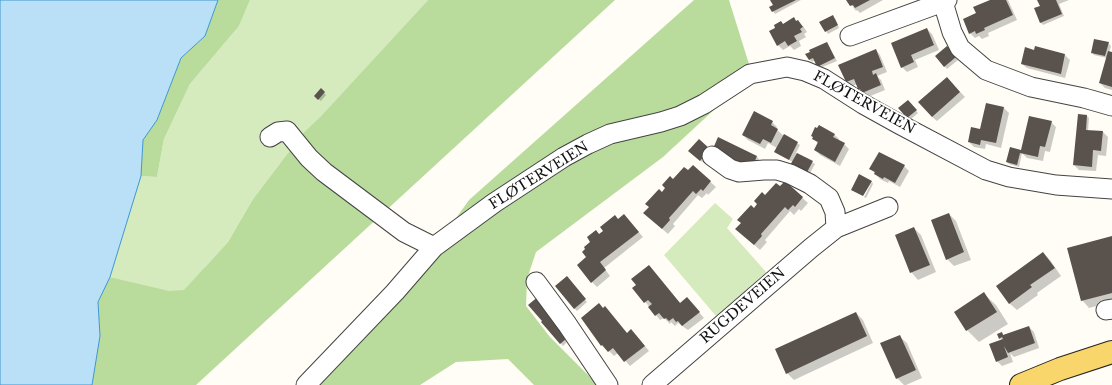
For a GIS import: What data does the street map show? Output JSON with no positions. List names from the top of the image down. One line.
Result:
{"streets":{"street":["FLØTERVEIEN","RUGDEVEIEN"]}}
